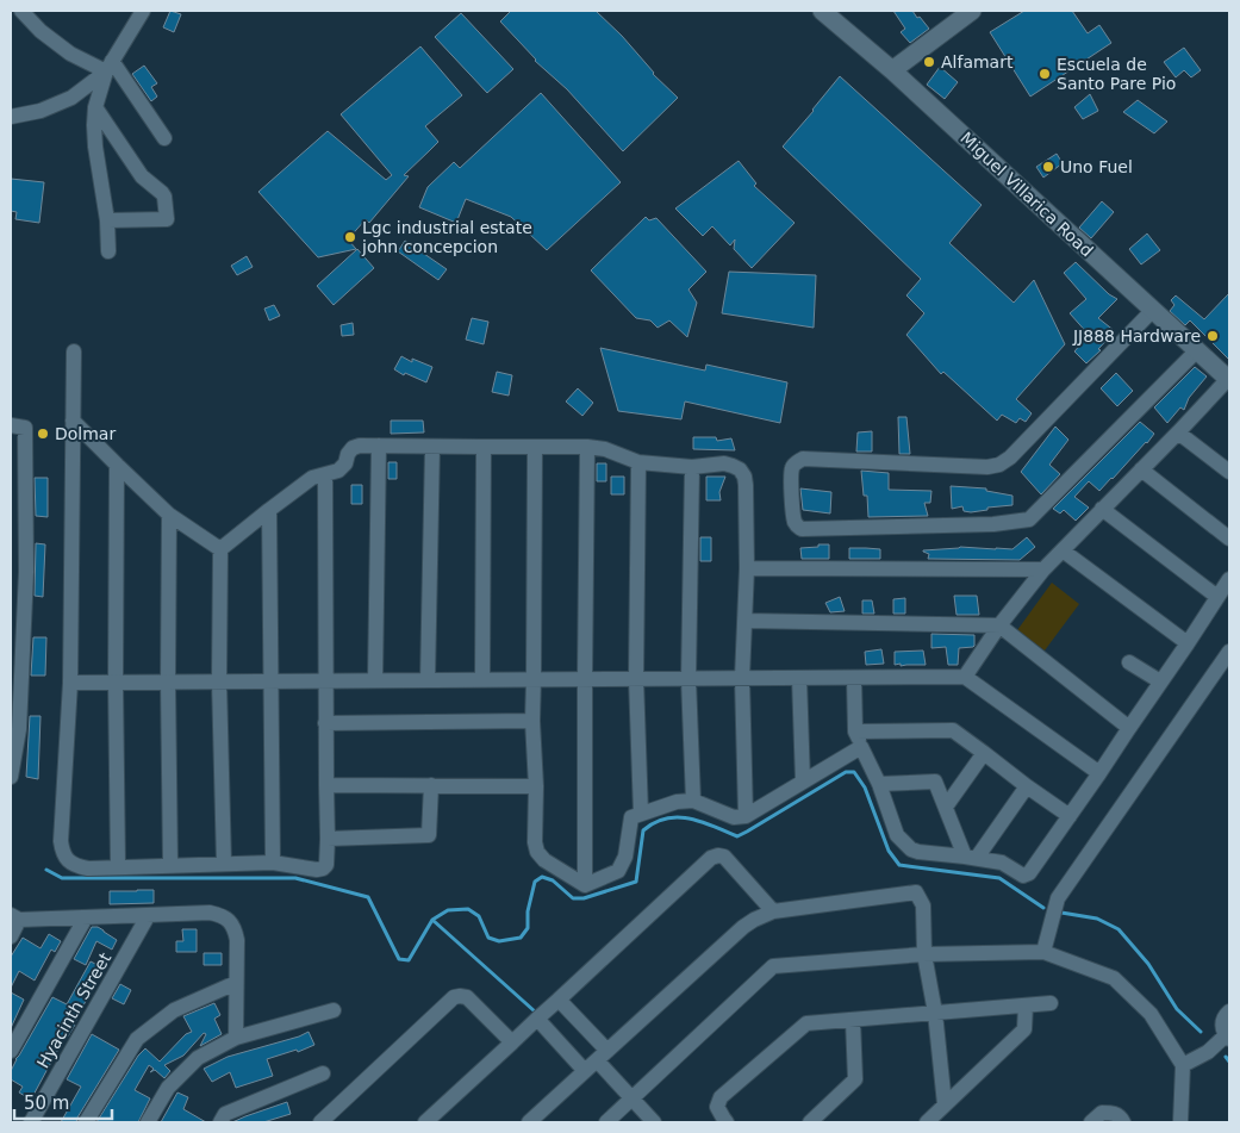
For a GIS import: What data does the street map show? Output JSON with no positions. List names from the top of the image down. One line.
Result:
{"streets":{"main road":["Miguel Villarica Road"],"street":["Hyacinth Street"]},"places":["Alfamart","Escuela de Santo Pare Pio","Uno Fuel","Lgc industrial estate john concepcion","JJ888 Hardware","Dolmar"],"scale_bar":"50 m"}
